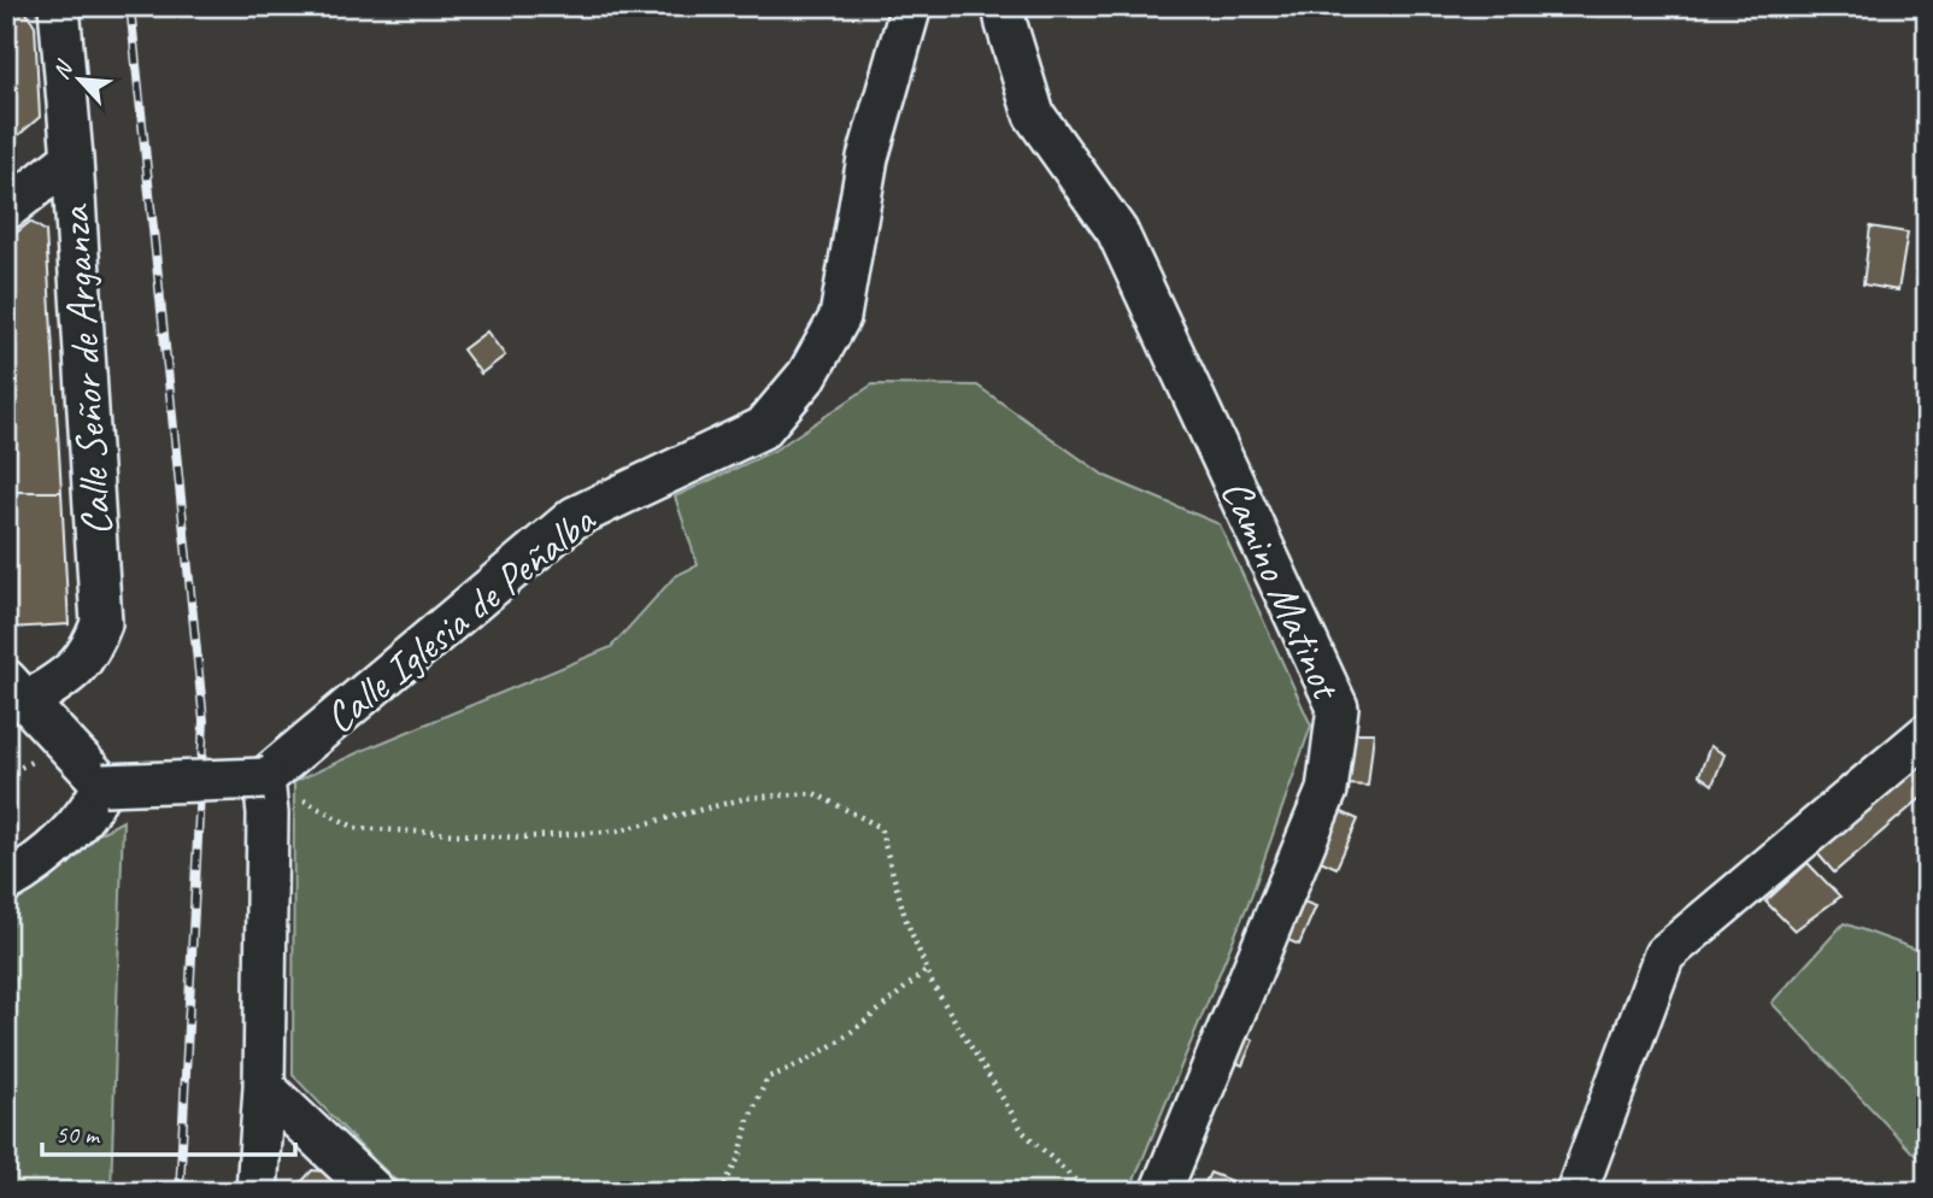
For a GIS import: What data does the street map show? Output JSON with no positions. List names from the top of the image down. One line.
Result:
{"streets":{"street":["Calle Señor de Arganza","Camino Matinot","Calle Iglesia de Peñalba"]},"scale_bar":"50 m","north":"top left"}
